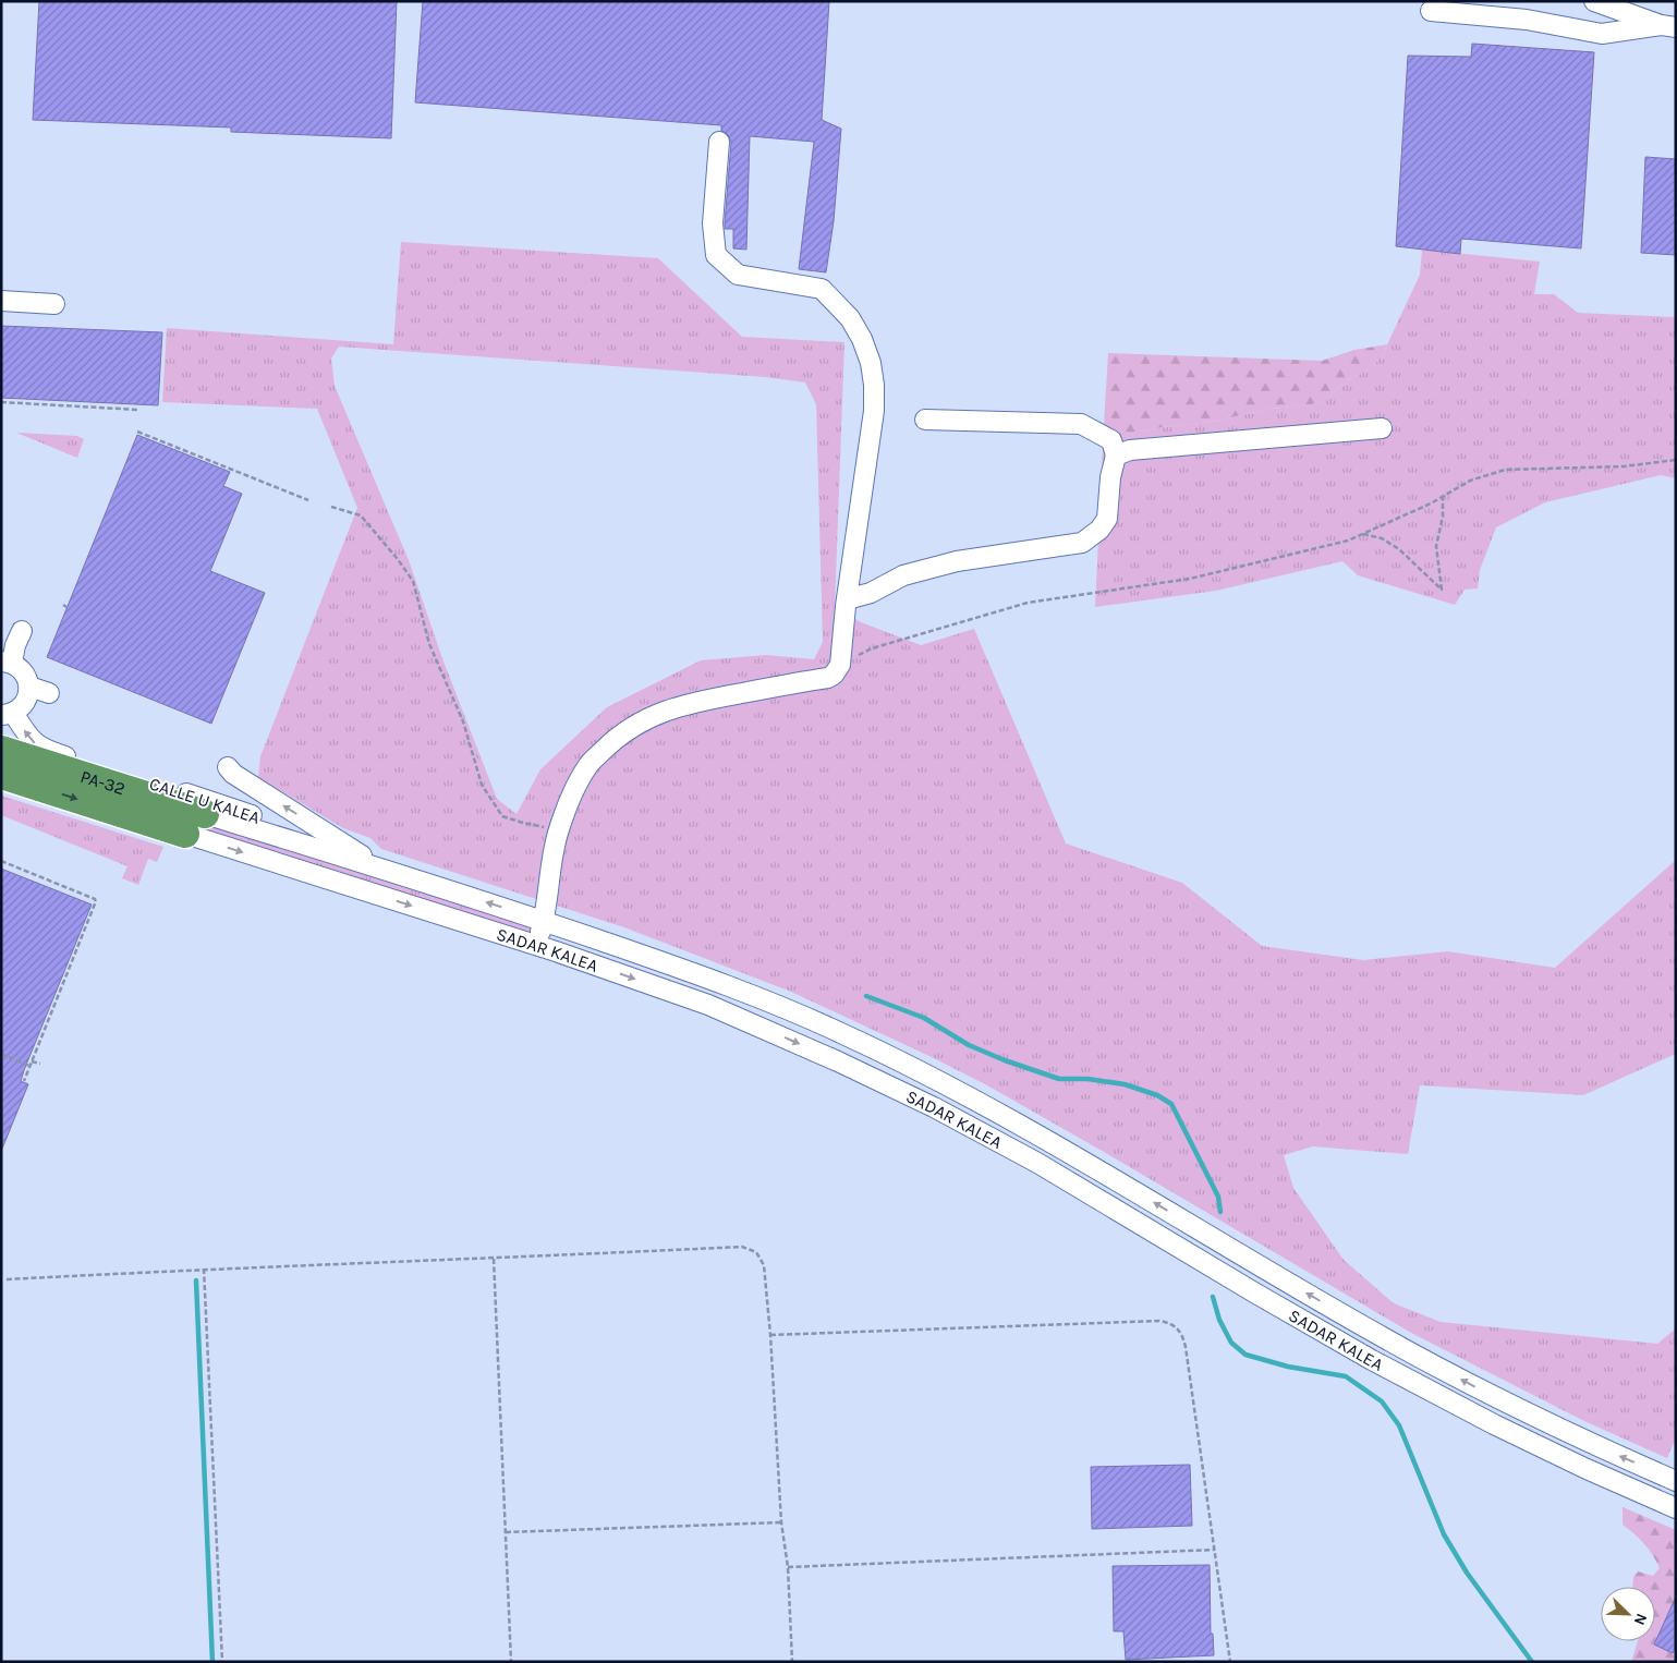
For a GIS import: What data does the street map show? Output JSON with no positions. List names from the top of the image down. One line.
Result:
{"streets":{"highway":["PA-32"],"street":["CALLE U KALEA","SADAR KALEA"]},"crossings":[["PA-32","SADAR KALEA"],["CALLE U KALEA","SADAR KALEA"]],"one_way":["CALLE U KALEA"],"north":"bottom right"}
